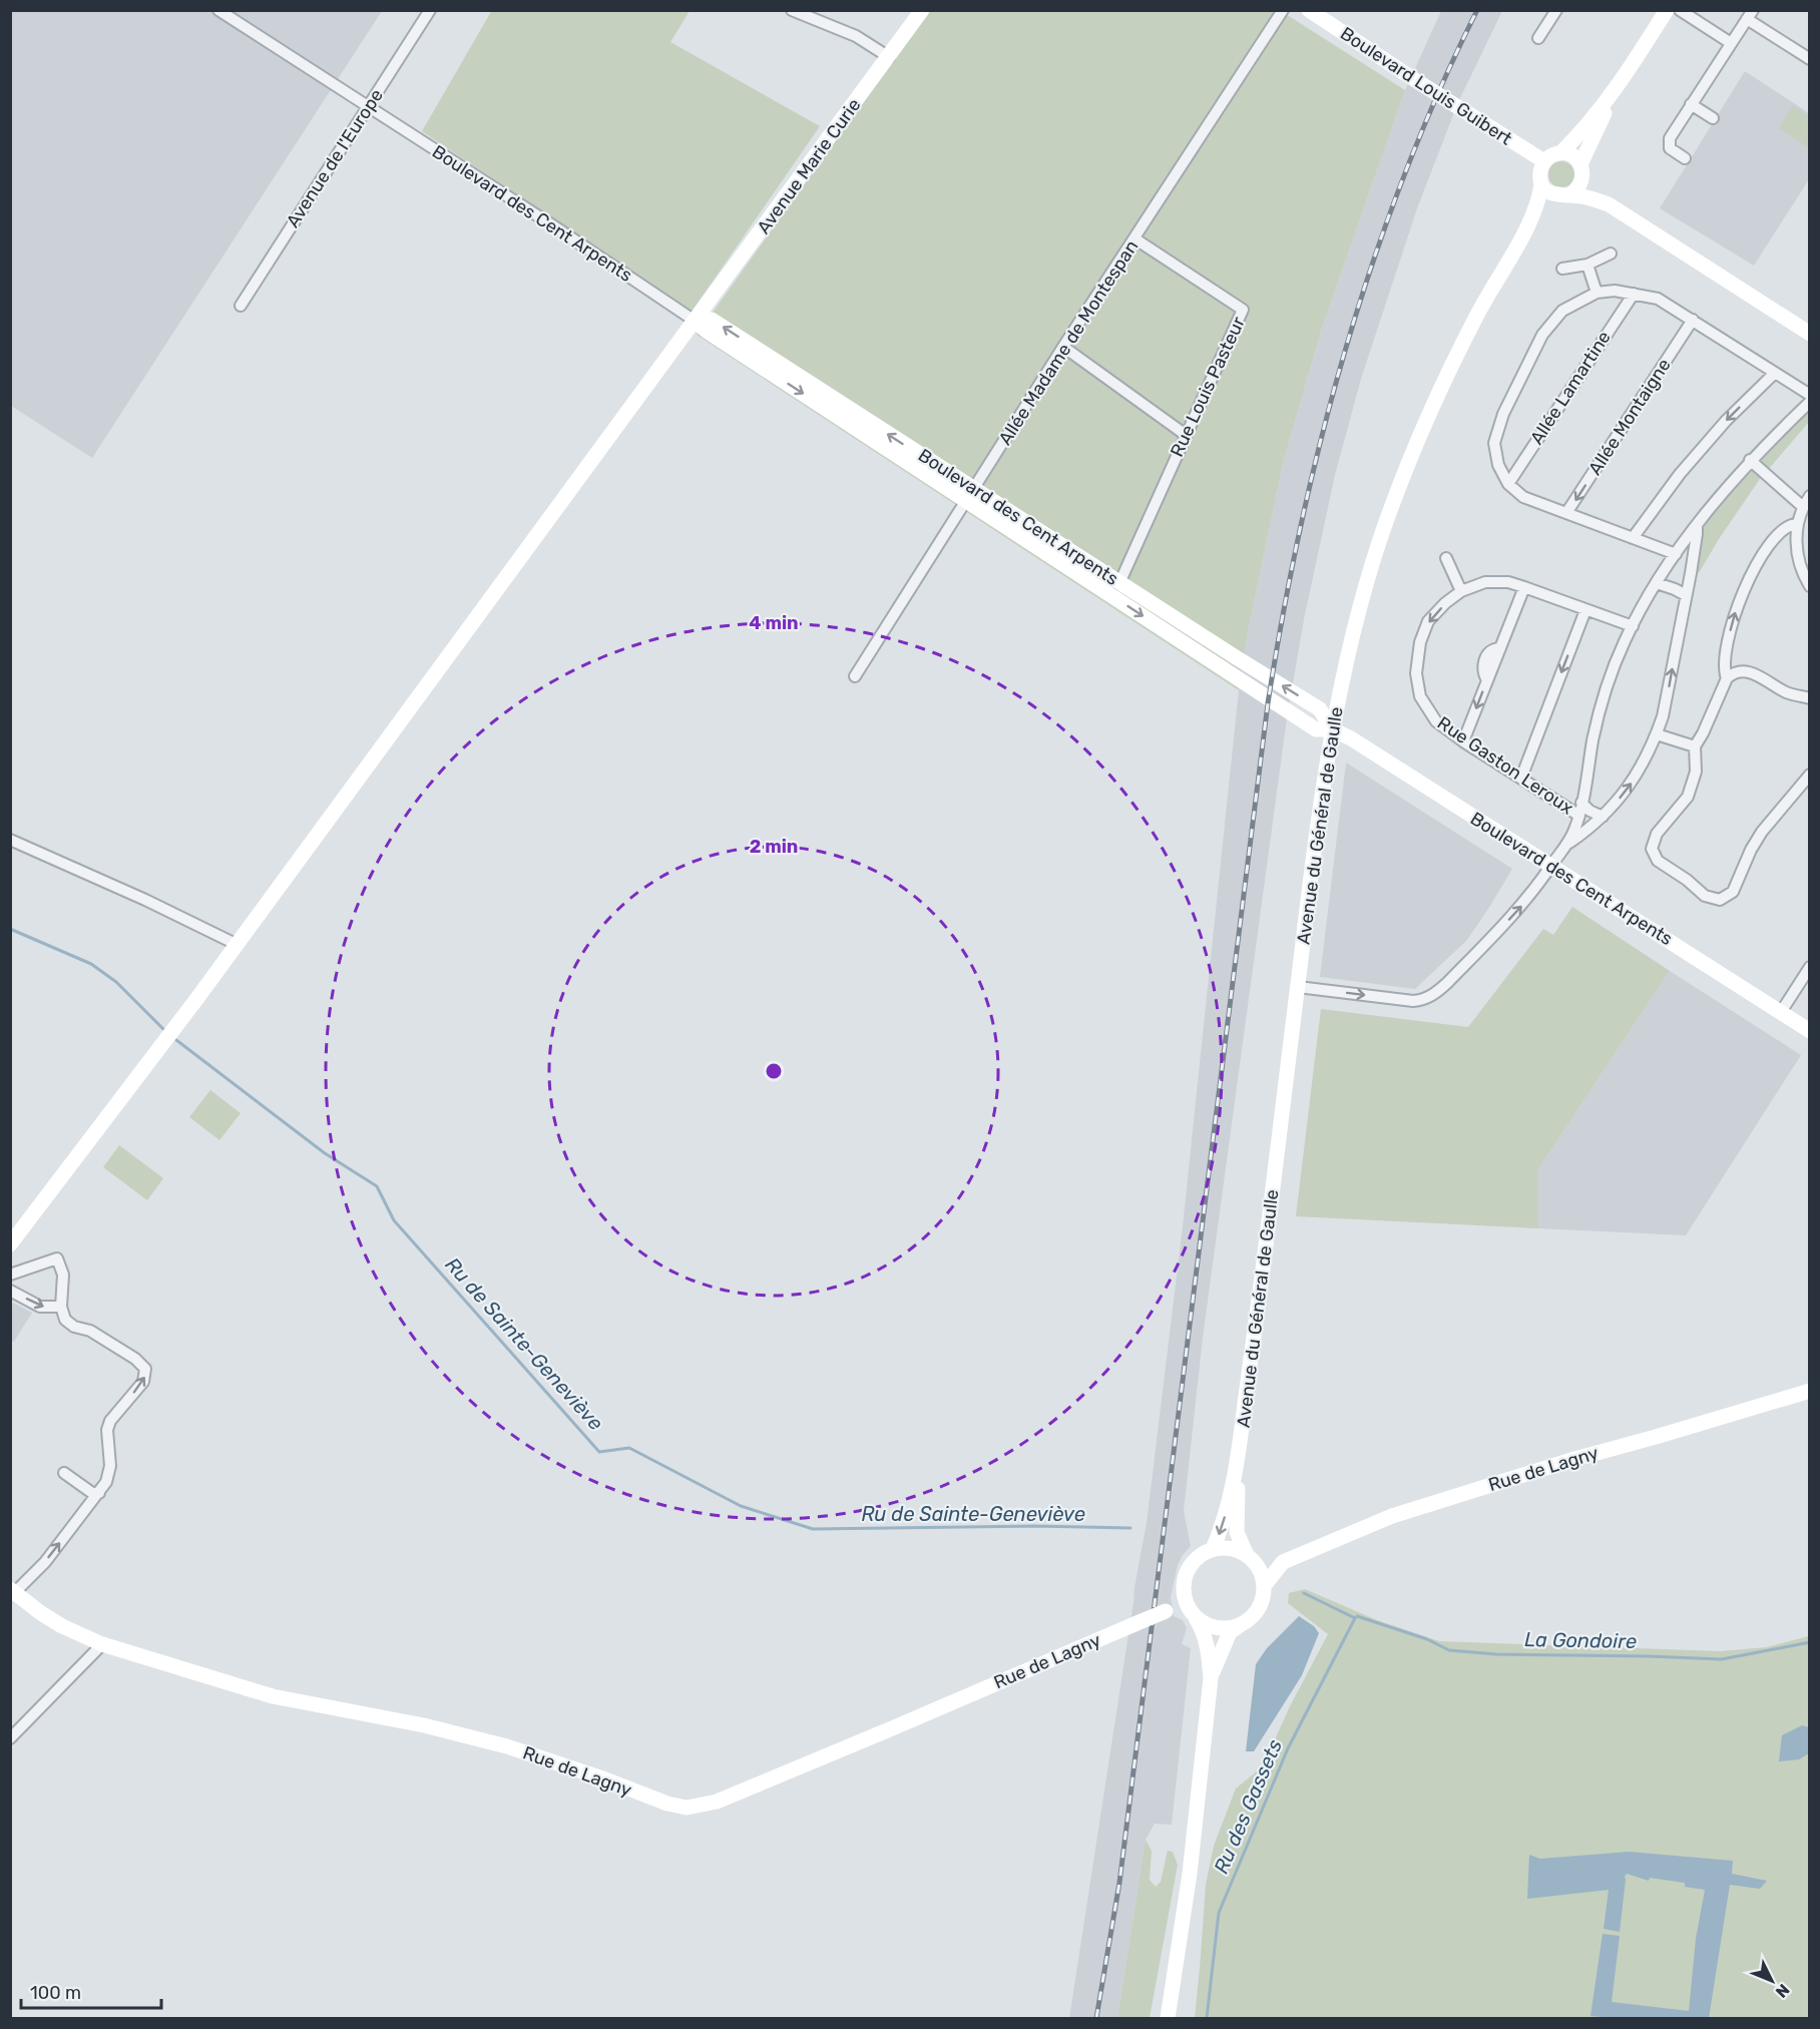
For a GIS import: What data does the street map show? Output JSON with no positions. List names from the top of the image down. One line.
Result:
{"streets":{"main road":["Boulevard Louis Guibert","Avenue Marie Curie","Boulevard des Cent Arpents","Avenue du Général de Gaulle","Rue de Lagny"],"street":["Avenue de l'Europe","Allée Madame de Montespan","Rue Louis Pasteur","Allée Lamartine","Allée Montaigne","Rue Gaston Leroux"]},"crossings":[["Boulevard Louis Guibert","Avenue du Général de Gaulle"],["Avenue de l'Europe","Boulevard des Cent Arpents"],["Avenue Marie Curie","Boulevard des Cent Arpents"],["Boulevard des Cent Arpents","Allée Madame de Montespan"],["Boulevard des Cent Arpents","Rue Louis Pasteur"],["Boulevard des Cent Arpents","Avenue du Général de Gaulle"],["Allée Madame de Montespan","Rue Louis Pasteur"],["Avenue du Général de Gaulle","Rue de Lagny"]],"water":["Ru de Sainte-Geneviève","La Gondoire","Ru des Gassets"],"scale_bar":"100 m","north":"bottom right","rings":["4 min","2 min"]}
